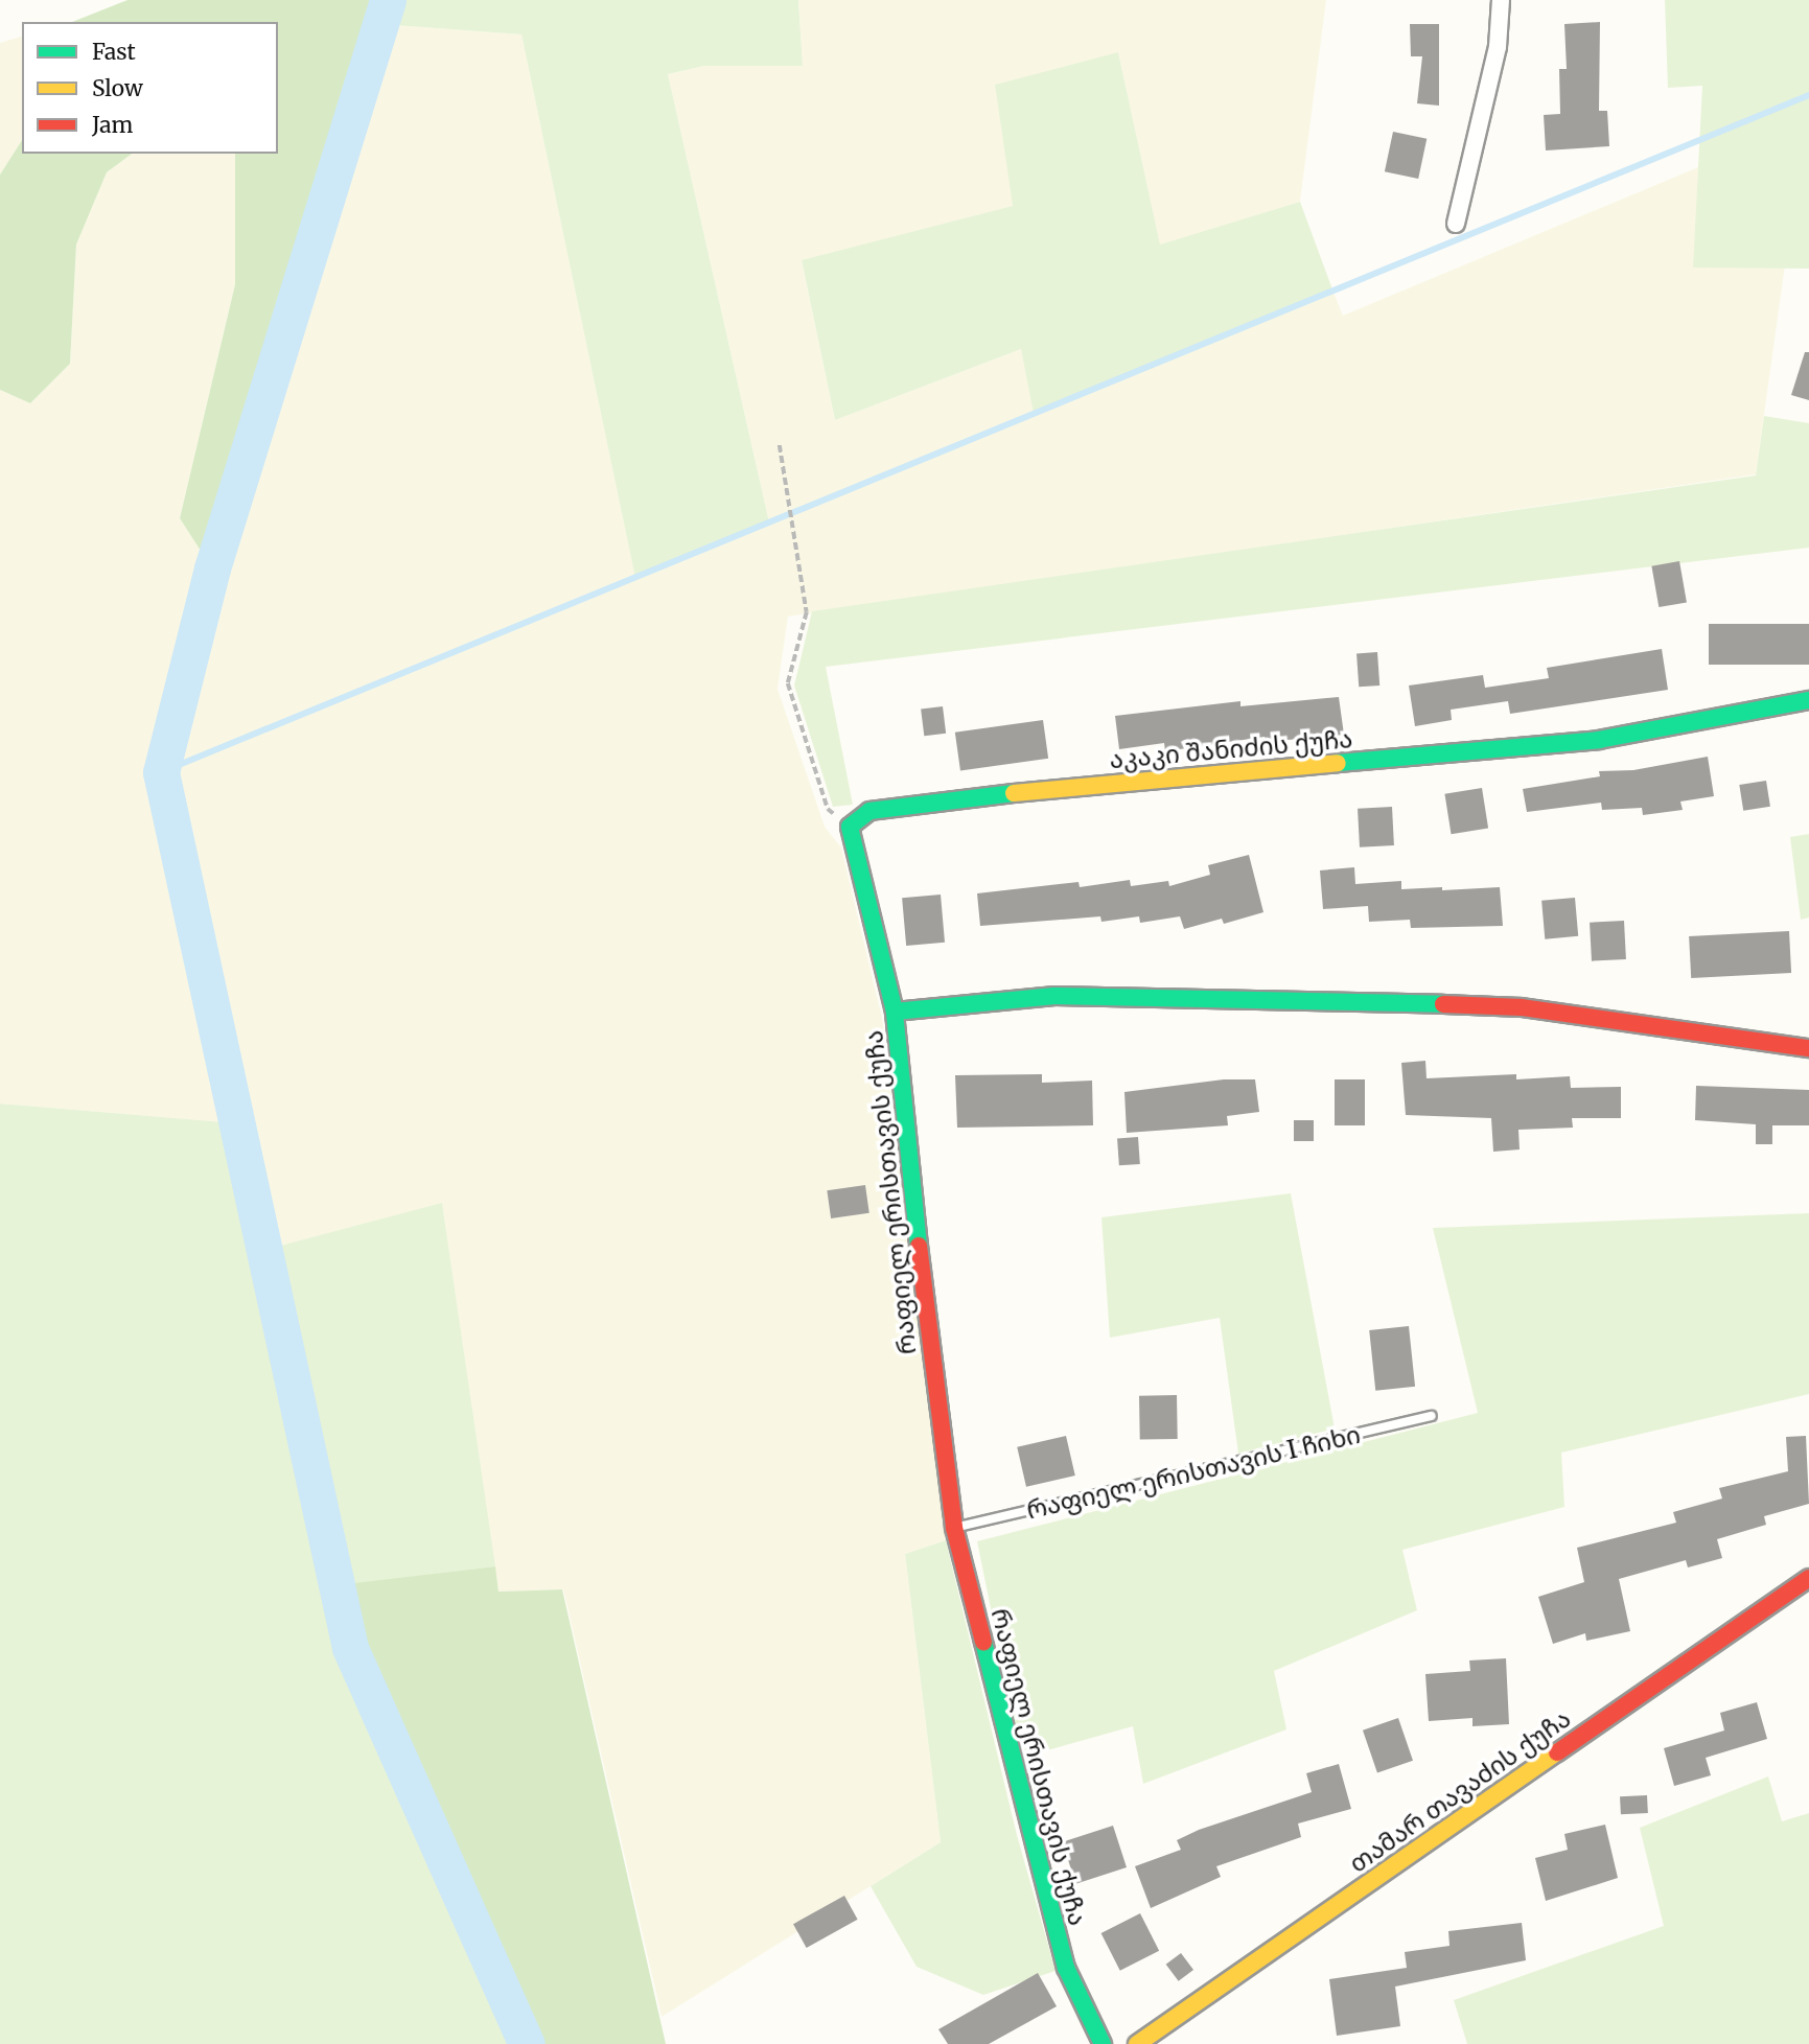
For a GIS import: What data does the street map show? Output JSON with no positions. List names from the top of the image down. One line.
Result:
{"streets":{"main road":["აკაკი შანიძის ქუჩა","რაფიელ ერისთავის ქუჩა","თამარ თავაძის ქუჩა"],"lane":["რაფიელ ერისთავის I ჩიხი"]},"crossings":[["რაფიელ ერისთავის ქუჩა","რაფიელ ერისთავის I ჩიხი"]],"legend":["Fast","Slow","Jam"]}
